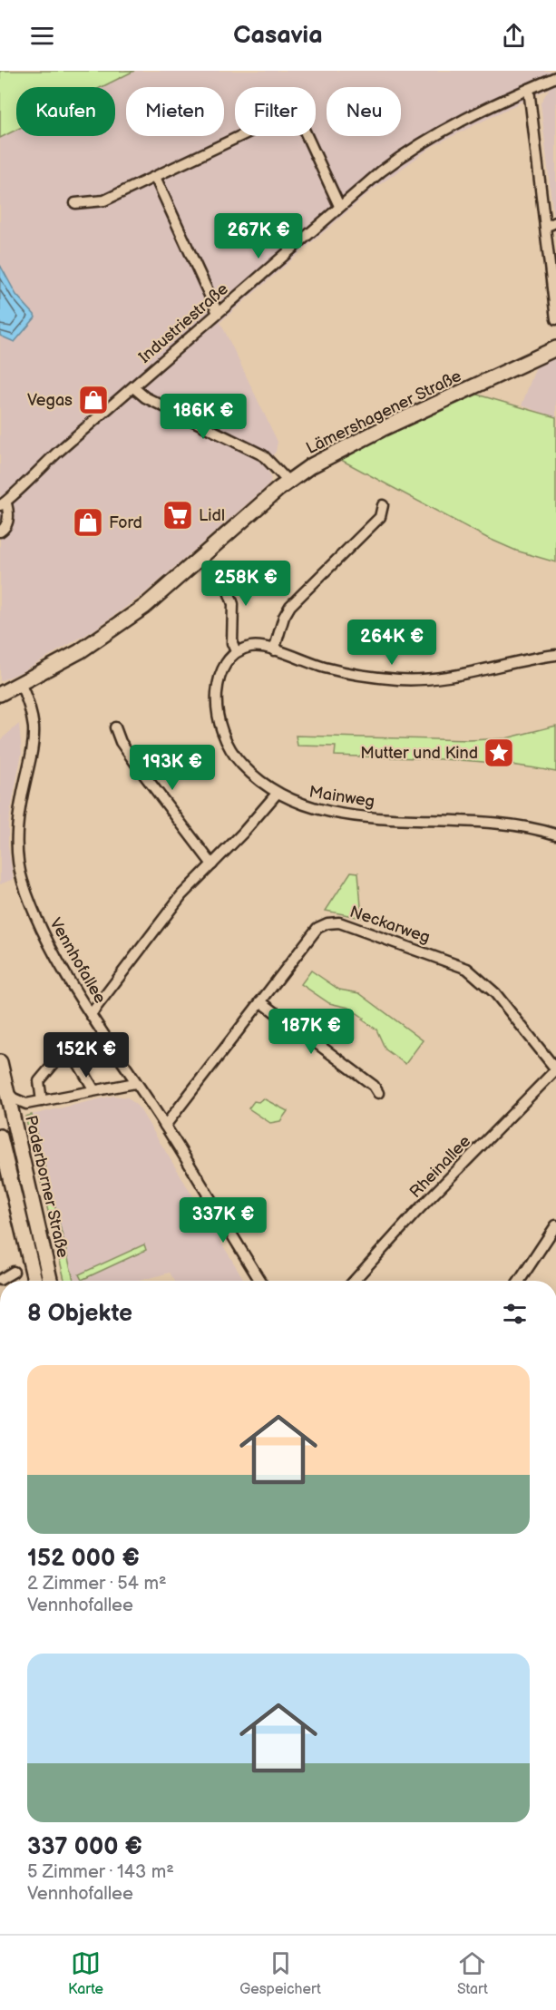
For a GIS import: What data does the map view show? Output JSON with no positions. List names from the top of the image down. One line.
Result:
{"streets":{"main road":["Lämershagener Straße","Paderborner Straße"],"street":["Industriestraße","Mainweg","Neckarweg","Vennhofallee","Rheinallee"]},"crossings":[["Lämershagener Straße","Vennhofallee"],["Neckarweg","Vennhofallee"],["Neckarweg","Rheinallee"]],"places":{"shop":["Vegas","Ford"],"supermarket":["Lidl"],"place":["Mutter und Kind"]},"page":{"header":"Casavia","chip":["Kaufen","Mieten","Filter","Neu"],"price":["267K €","186K €","258K €","264K €","193K €","187K €","152K €","337K €"],"heading":"8 Objekte","list":[{"name":"152 000 €","note":"2 Zimmer · 54 m² · Vennhofallee"},{"name":"337 000 €","note":"5 Zimmer · 143 m² · Vennhofallee"}],"tabs":["Karte","Gespeichert","Start"]}}
